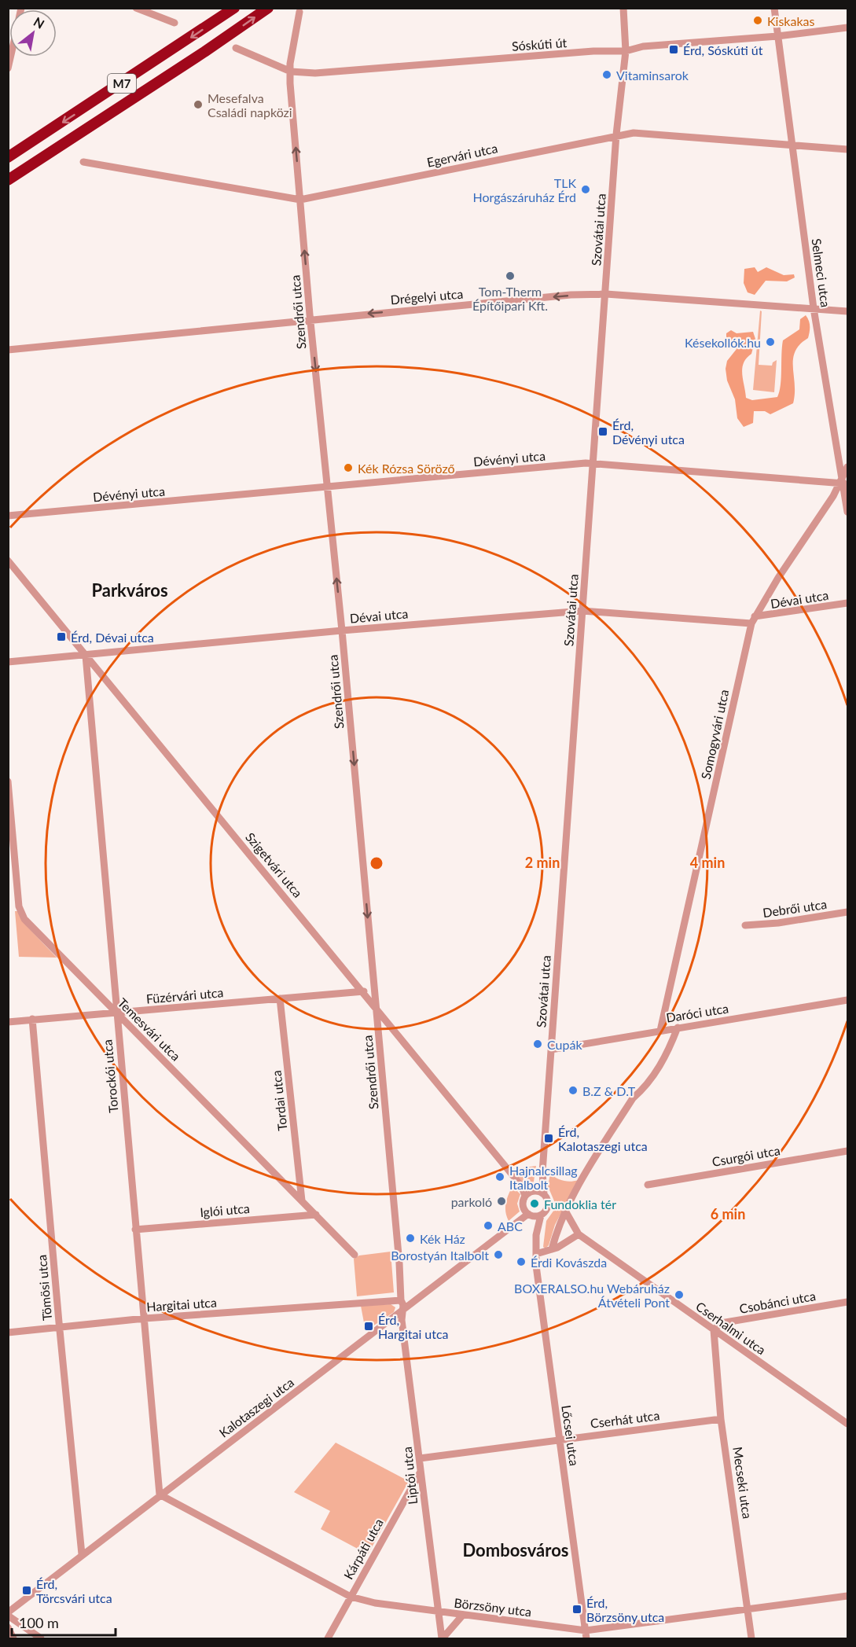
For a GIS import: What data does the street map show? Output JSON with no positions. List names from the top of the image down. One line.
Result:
{"streets":{"highway":["M7"],"street":["Sóskúti út","Egervári utca","Szovátai utca","Selmeci utca","Drégelyi utca","Szendrői utca","Dévényi utca","Dévai utca","Somogyvári utca","Szigetvári utca","Debrői utca","Füzérvári utca","Daróci utca","Temesvári utca","Torockói utca","Tordai utca","Csurgói utca","Iglói utca","Tömösi utca","Csobánci utca","Hargitai utca","Cserhalmi utca","Kalotaszegi utca","Cserhát utca","Lőcsei utca","Liptói utca","Mecseki utca","Kárpáti utca","Börzsöny utca"]},"crossings":[["Sóskúti út","Szovátai utca"],["Sóskúti út","Selmeci utca"],["Sóskúti út","Szendrői utca"],["Egervári utca","Szovátai utca"],["Egervári utca","Selmeci utca"],["Egervári utca","Szendrői utca"],["Szovátai utca","Drégelyi utca"],["Szovátai utca","Dévényi utca"],["Szovátai utca","Dévai utca"],["Szovátai utca","Daróci utca"],["Selmeci utca","Drégelyi utca"],["Selmeci utca","Dévényi utca"],["Selmeci utca","Somogyvári utca"],["Drégelyi utca","Szendrői utca"],["Szendrői utca","Dévényi utca"],["Szendrői utca","Dévai utca"],["Szendrői utca","Szigetvári utca"],["Szendrői utca","Hargitai utca"],["Szendrői utca","Kalotaszegi utca"],["Szendrői utca","Liptói utca"],["Dévényi utca","Somogyvári utca"],["Dévai utca","Somogyvári utca"],["Dévai utca","Szigetvári utca"],["Dévai utca","Torockói utca"],["Somogyvári utca","Daróci utca"],["Szigetvári utca","Füzérvári utca"],["Szigetvári utca","Torockói utca"],["Szigetvári utca","Kalotaszegi utca"],["Szigetvári utca","Lőcsei utca"],["Füzérvári utca","Temesvári utca"],["Füzérvári utca","Torockói utca"],["Füzérvári utca","Tordai utca"],["Füzérvári utca","Tömösi utca"],["Temesvári utca","Torockói utca"],["Temesvári utca","Tordai utca"],["Temesvári utca","Iglói utca"],["Torockói utca","Iglói utca"],["Torockói utca","Hargitai utca"],["Torockói utca","Kalotaszegi utca"],["Torockói utca","Börzsöny utca"],["Tömösi utca","Hargitai utca"],["Tömösi utca","Kalotaszegi utca"],["Csobánci utca","Cserhalmi utca"],["Csobánci utca","Mecseki utca"],["Cserhalmi utca","Mecseki utca"],["Kalotaszegi utca","Lőcsei utca"],["Kalotaszegi utca","Liptói utca"],["Kalotaszegi utca","Börzsöny utca"],["Cserhát utca","Lőcsei utca"],["Cserhát utca","Liptói utca"],["Cserhát utca","Mecseki utca"],["Lőcsei utca","Börzsöny utca"],["Liptói utca","Kárpáti utca"],["Liptói utca","Börzsöny utca"],["Mecseki utca","Börzsöny utca"],["Kárpáti utca","Börzsöny utca"]],"one_way":["Drégelyi utca"],"districts":["Parkváros","Dombosváros"],"places":{"other":["Kiskakas","Vitaminsarok","Mesefalva Családi napközi","TLK Horgászáruház Érd","Tom-Therm Építőipari Kft.","Késekollók.hu","Kék Rózsa Söröző","Cupák","B.Z & D.T","Hajnalcsillag Italbolt","parkoló","Fundoklia tér","ABC","Kék Ház","Borostyán Italbolt","Érdi Kovászda","BOXERALSO.hu Webáruház Átvételi Pont"],"transit":["Érd, Sóskúti út","Érd, Dévényi utca","Érd, Dévai utca","Érd, Kalotaszegi utca","Érd, Hargitai utca","Érd, Törcsvári utca","Érd, Börzsöny utca"]},"scale_bar":"100 m","north":"top right","rings":["2 min","4 min","6 min"]}
